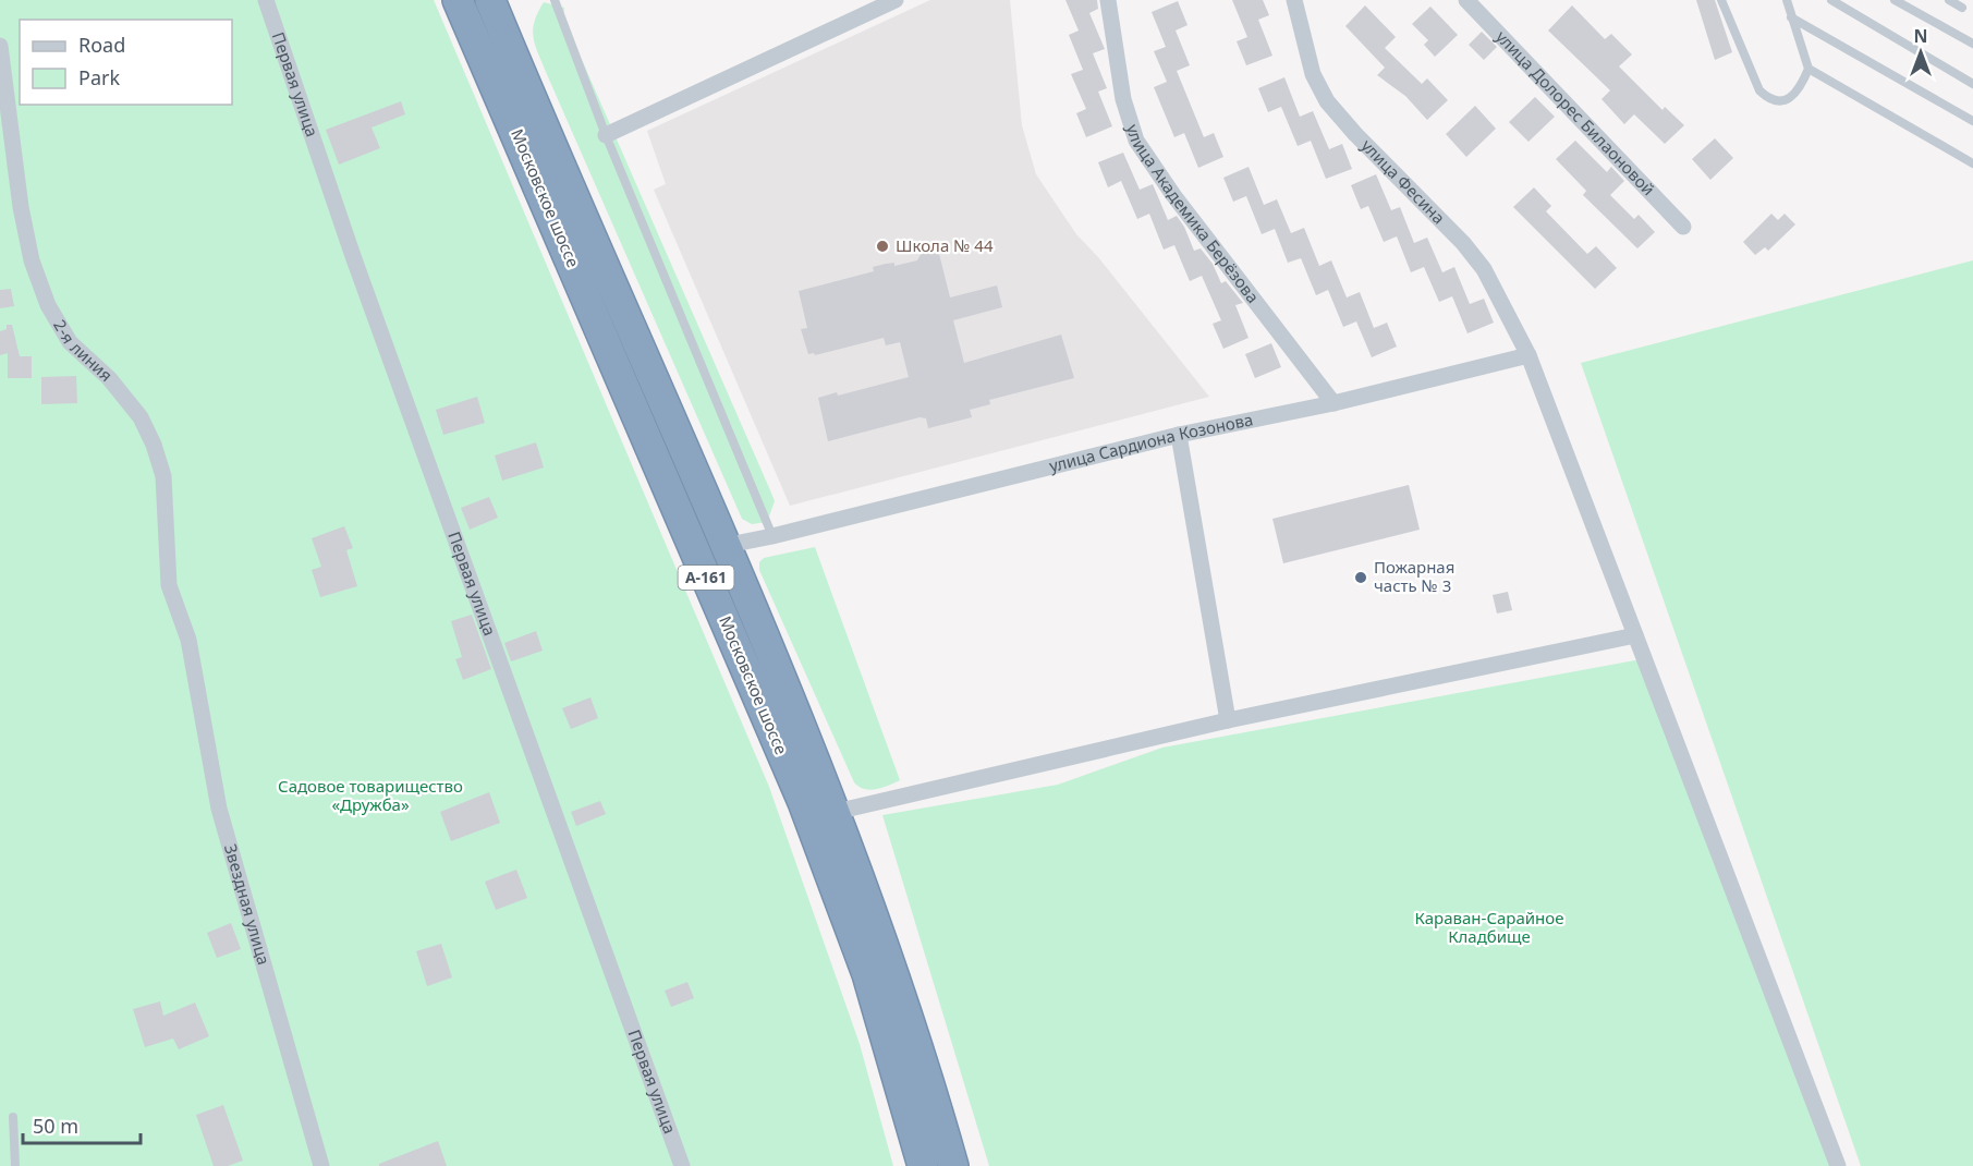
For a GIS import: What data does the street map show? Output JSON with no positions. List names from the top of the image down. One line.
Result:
{"streets":{"highway":["Московское шоссе","А-161"],"street":["Первая улица","улица Долорес Билаоновой","улица Фесина","улица Академика Берёзова","2-я линия","улица Сардиона Козонова","Звездная улица"]},"crossings":[["улица Фесина","улица Сардиона Козонова"],["Московское шоссе","улица Сардиона Козонова"],["улица Академика Берёзова","улица Сардиона Козонова"],["2-я линия","Звездная улица"]],"parks":["Садовое товарищество «Дружба»","Караван-Сарайное Кладбище"],"places":["Школа № 44","Пожарная часть № 3"],"legend":["Road","Park"],"scale_bar":"50 m","north":"top"}
